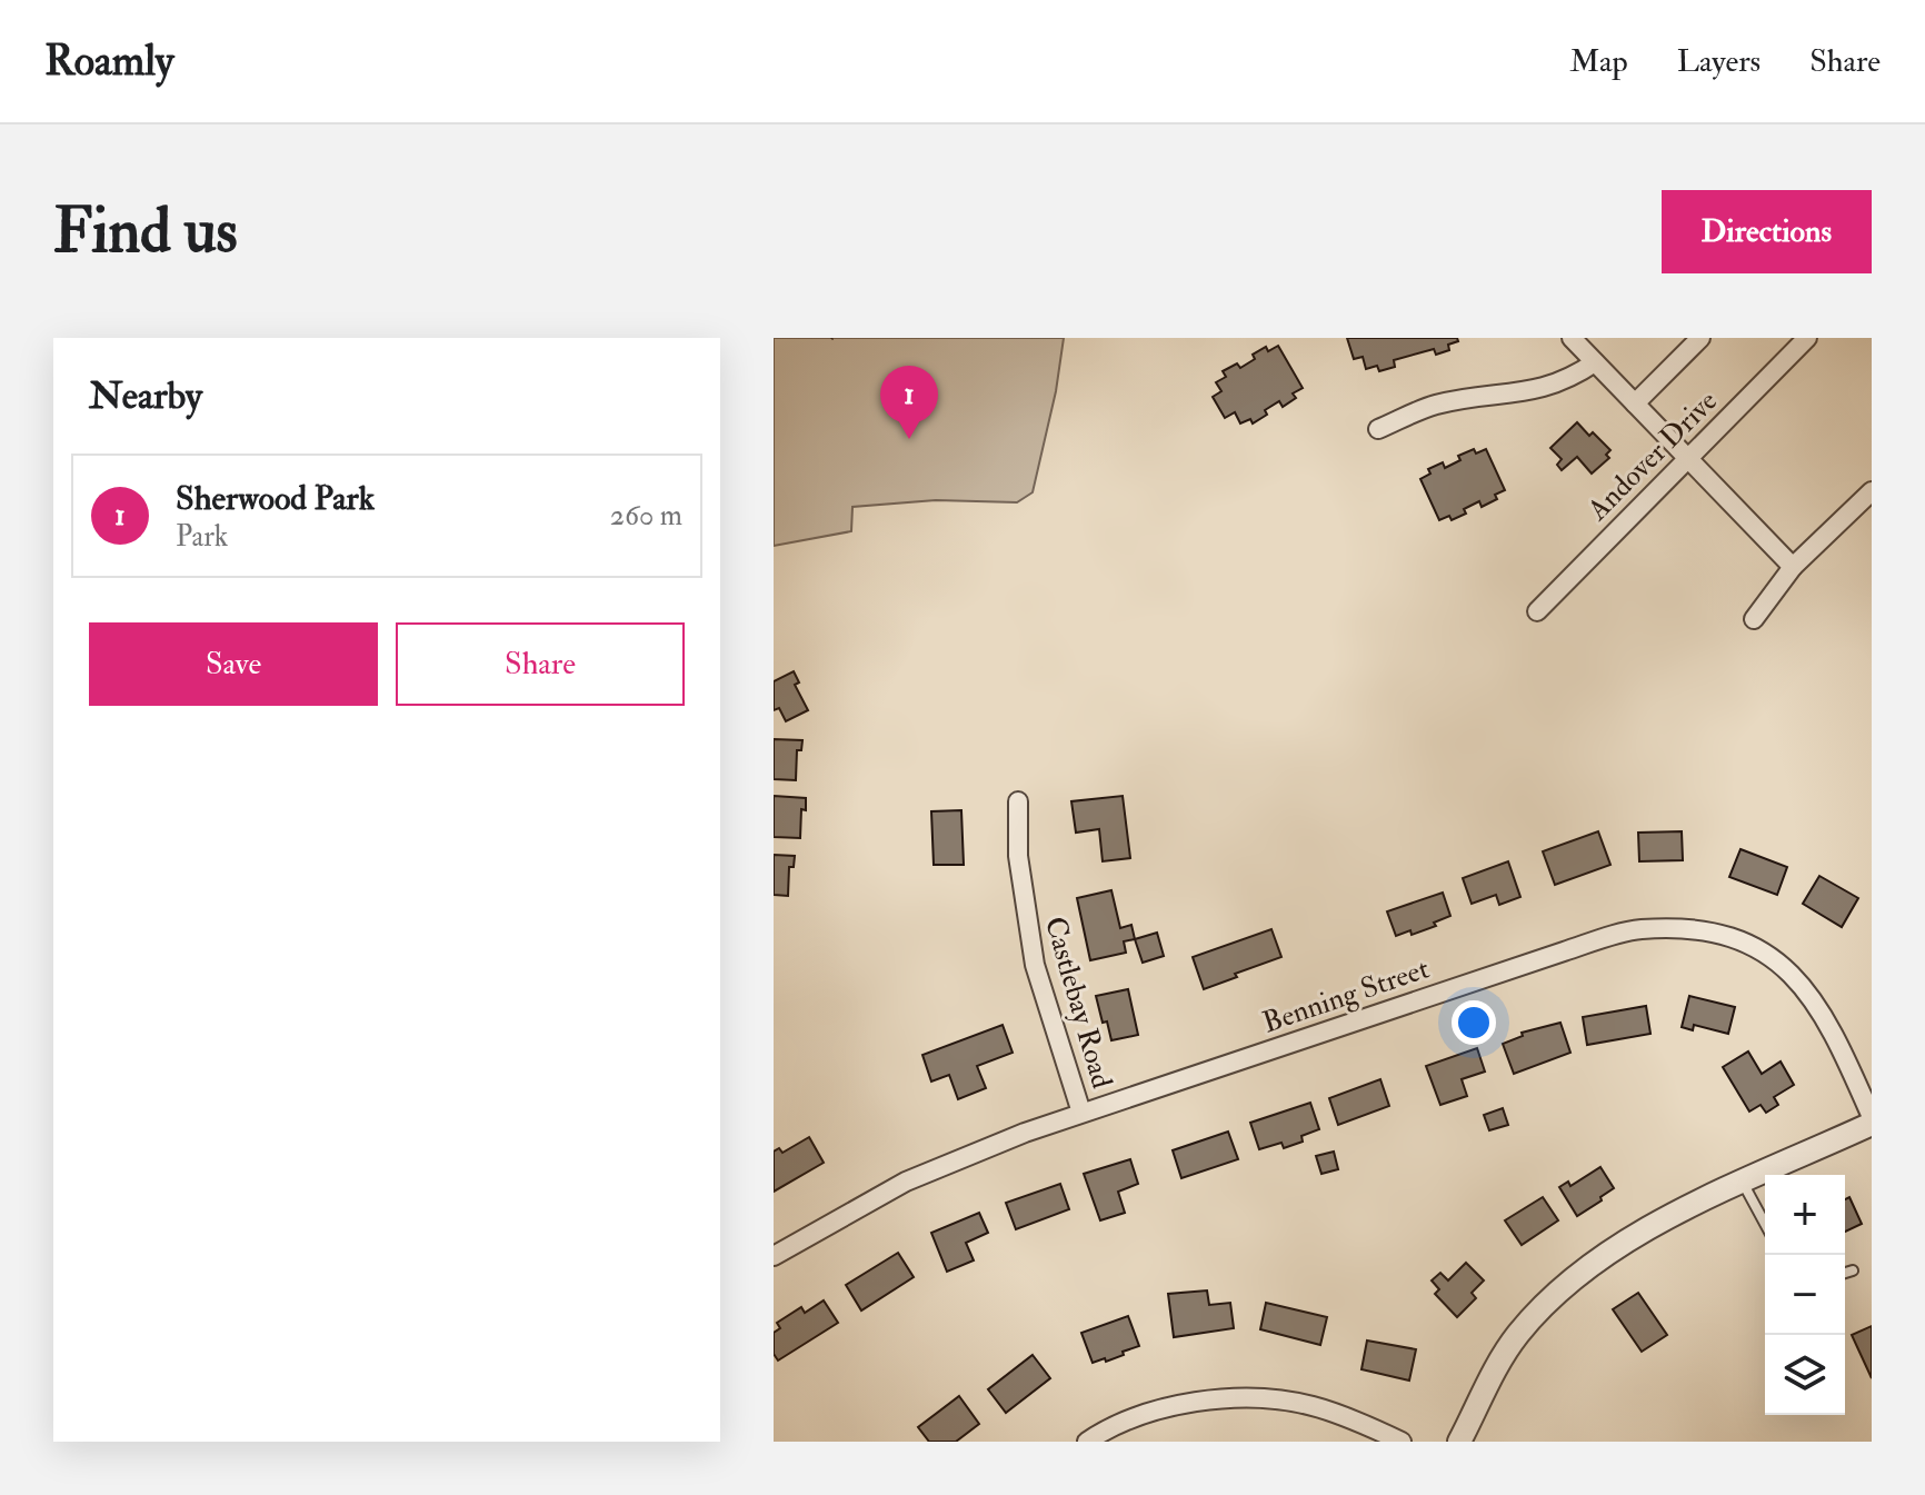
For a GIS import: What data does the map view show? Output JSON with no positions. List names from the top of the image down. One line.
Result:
{"streets":{"street":["Andover Drive","Benning Street","Castlebay Road"]},"crossings":[["Benning Street","Castlebay Road"]],"page":{"header":"Roamly","nav":["Map","Layers","Share"],"buttons":["Directions",["Save","Share"]],"title":"Find us","heading":"Nearby","pins":"1","list":[{"mark":"1","name":"Sherwood Park","note":"Park","value":"260 m"}],"map_buttons":["+","−"]}}
